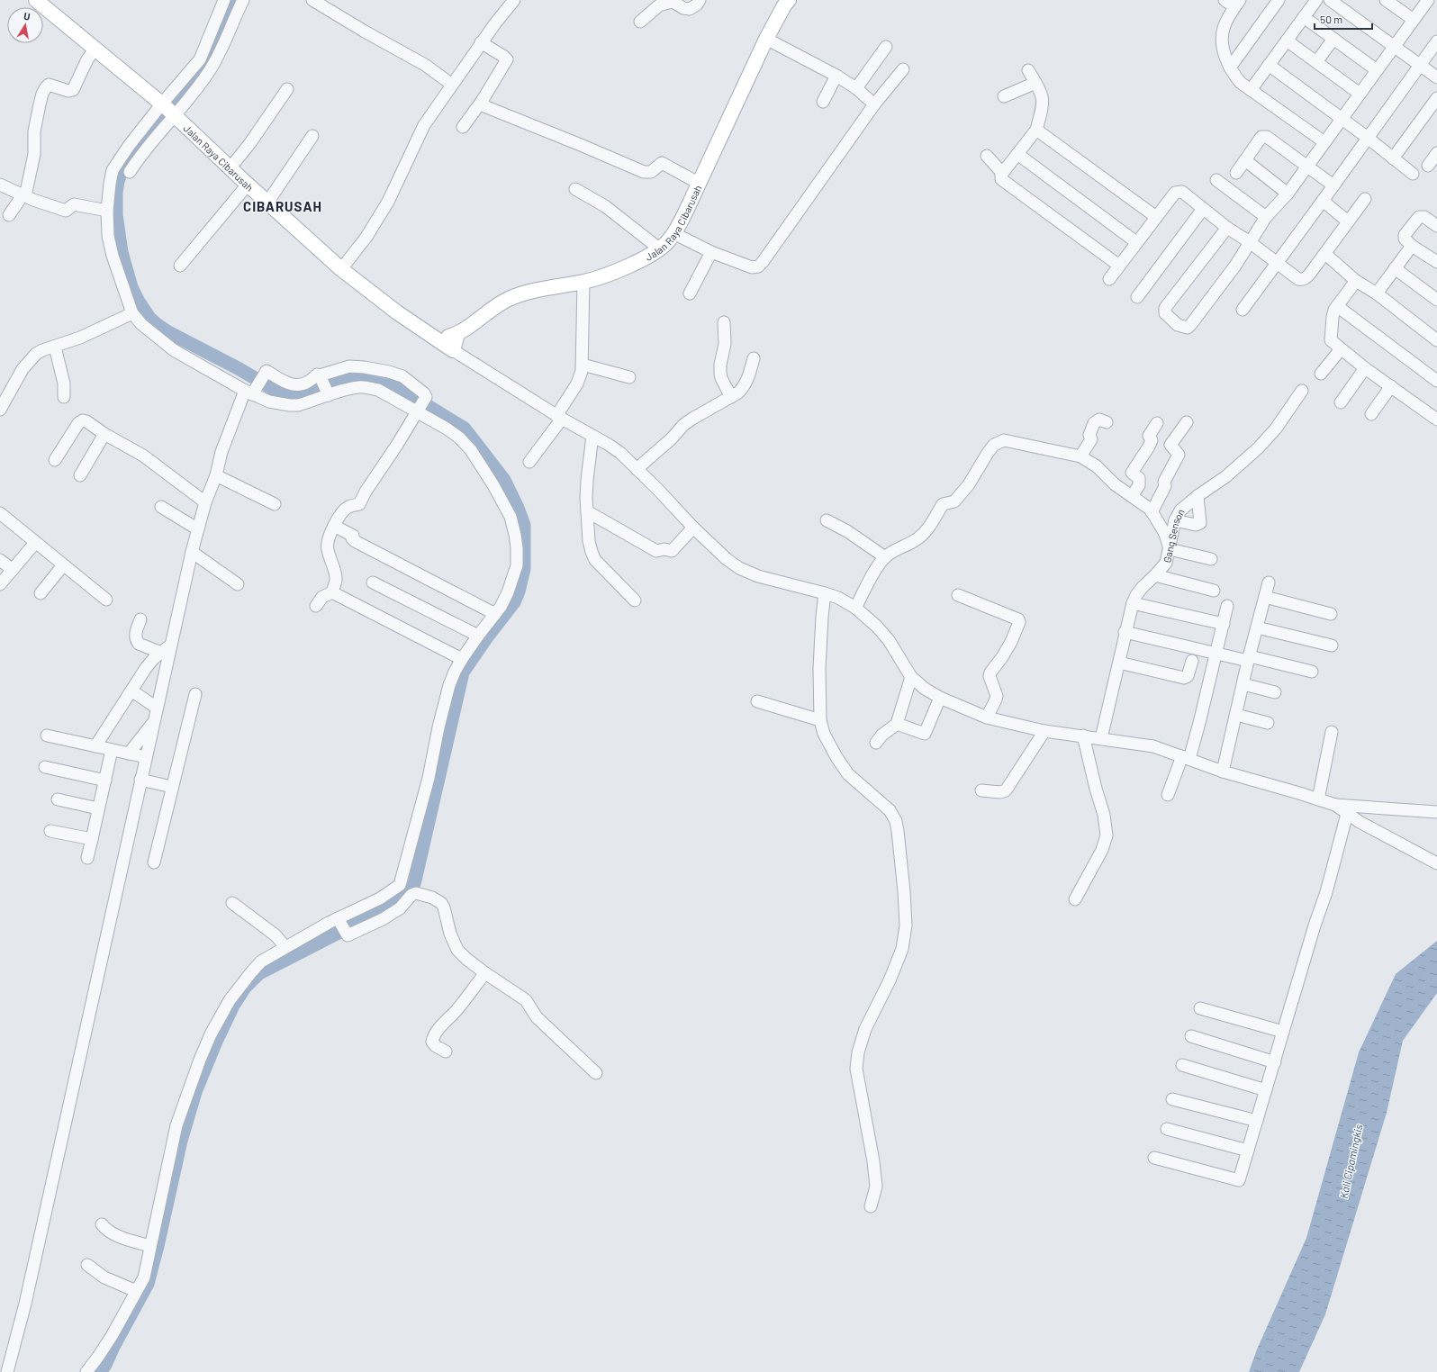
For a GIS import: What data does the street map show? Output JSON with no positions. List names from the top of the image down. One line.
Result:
{"streets":{"main road":["Jalan Raya Cibarusah"],"street":["Gang Senson"]},"districts":["CIBARUSAH"],"water":["Kali Cipamingkis"],"scale_bar":"50 m","north":"top"}
